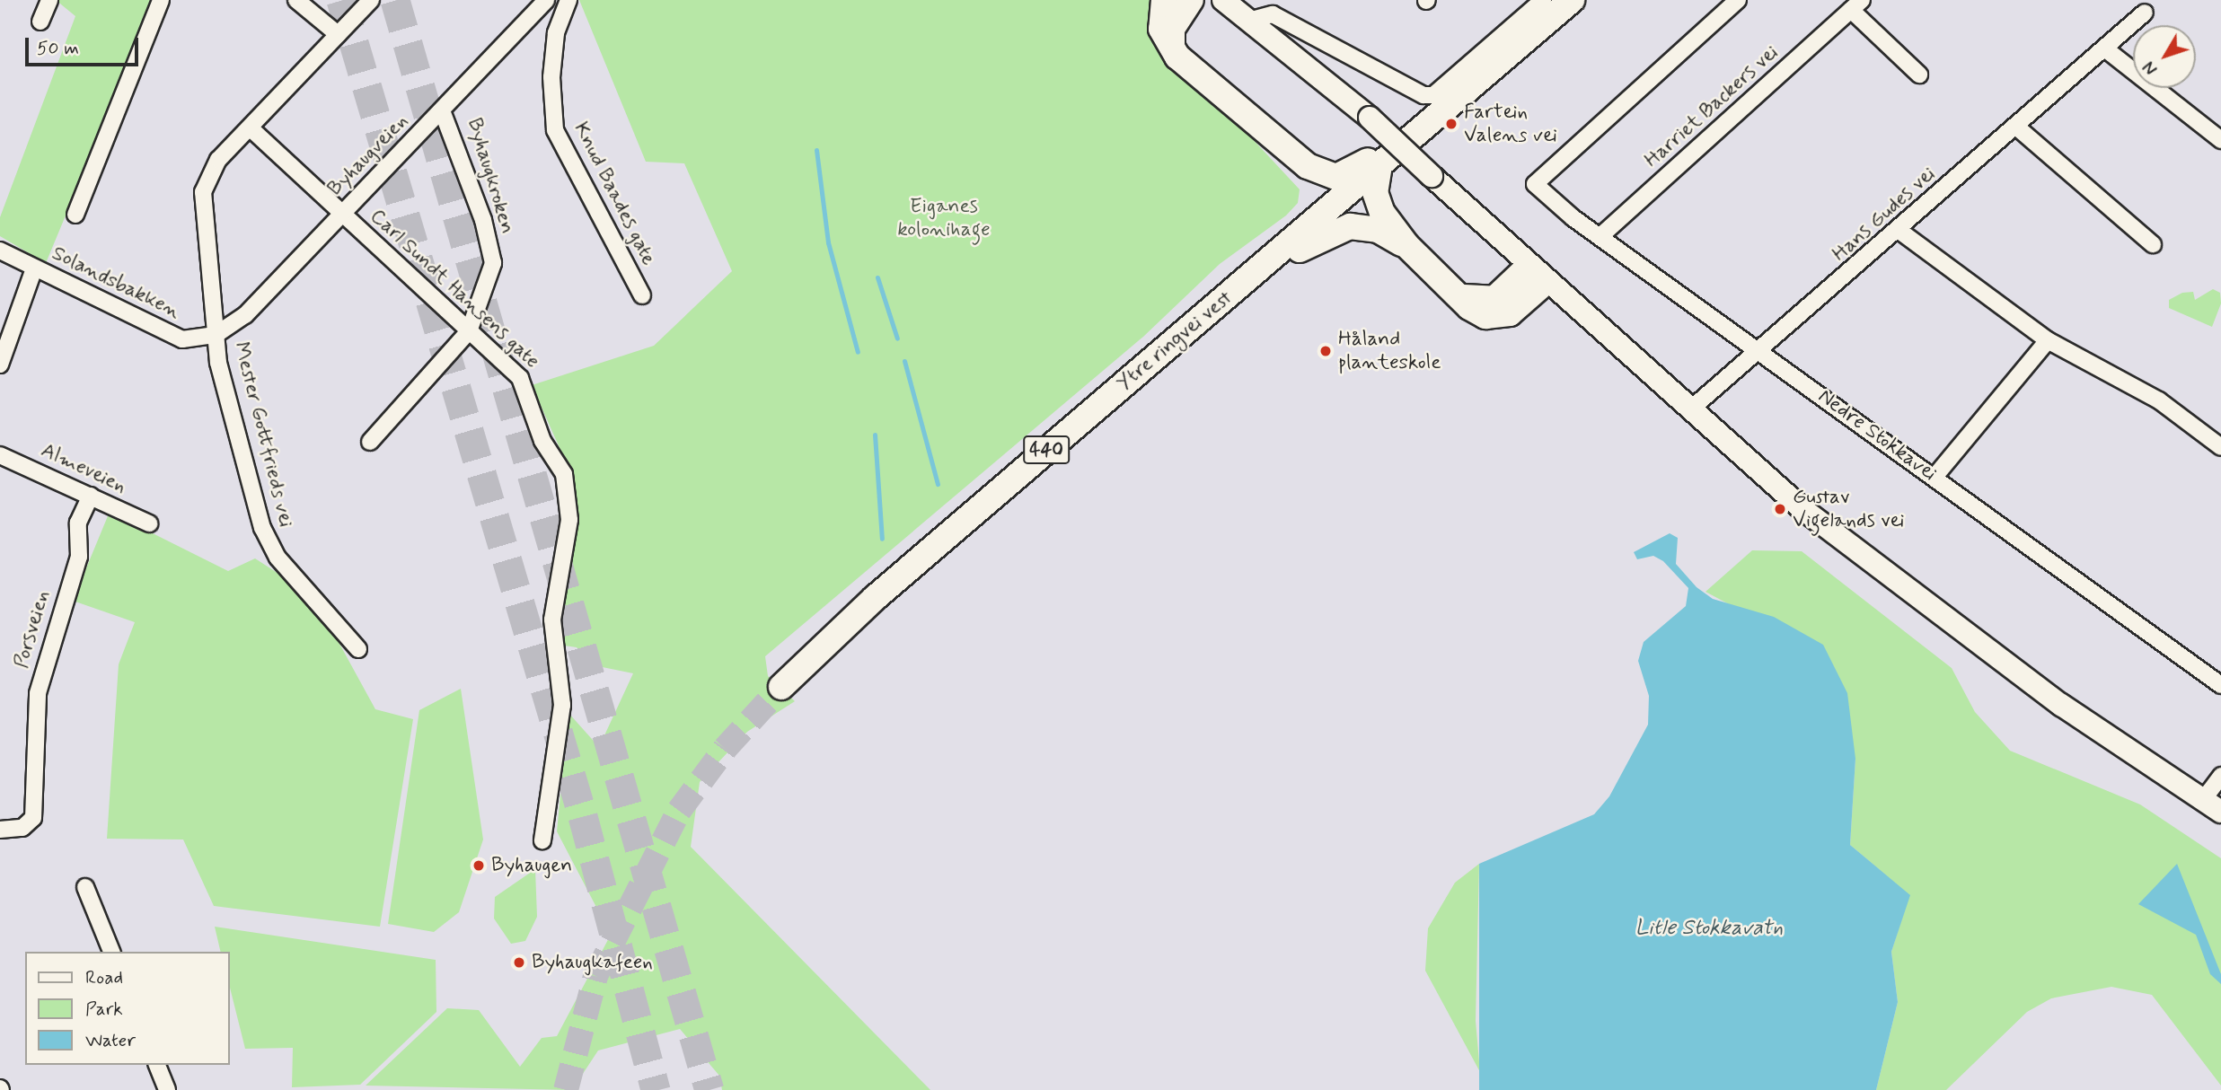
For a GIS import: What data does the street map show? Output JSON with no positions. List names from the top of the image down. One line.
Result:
{"streets":{"main road":["Ytre ringvei vest","440"],"street":["Harriet Backers vei","Byhaugveien","Byhaugkroken","Knud Baades gate","Hans Gudes vei","Solandsbakken","Carl Sundt Hansens gate","Mester Gottfrieds vei","Nedre Stokkavei","Almeveien","Porsveien"]},"crossings":[["Harriet Backers vei","Nedre Stokkavei"],["Byhaugveien","Byhaugkroken"],["Byhaugveien","Solandsbakken"],["Byhaugveien","Carl Sundt Hansens gate"],["Byhaugveien","Mester Gottfrieds vei"],["Byhaugkroken","Carl Sundt Hansens gate"],["Hans Gudes vei","Nedre Stokkavei"],["Solandsbakken","Mester Gottfrieds vei"],["Carl Sundt Hansens gate","Mester Gottfrieds vei"],["Ytre ringvei vest","440"],["Almeveien","Porsveien"]],"water":["Litle Stokkavatn"],"parks":["Eiganes kolonihage"],"places":["Fartein Valens vei","Håland planteskole","Gustav Vigelands vei","Byhaugen","Byhaugkafeen"],"legend":["Road","Park","Water"],"scale_bar":"50 m","north":"bottom left"}
